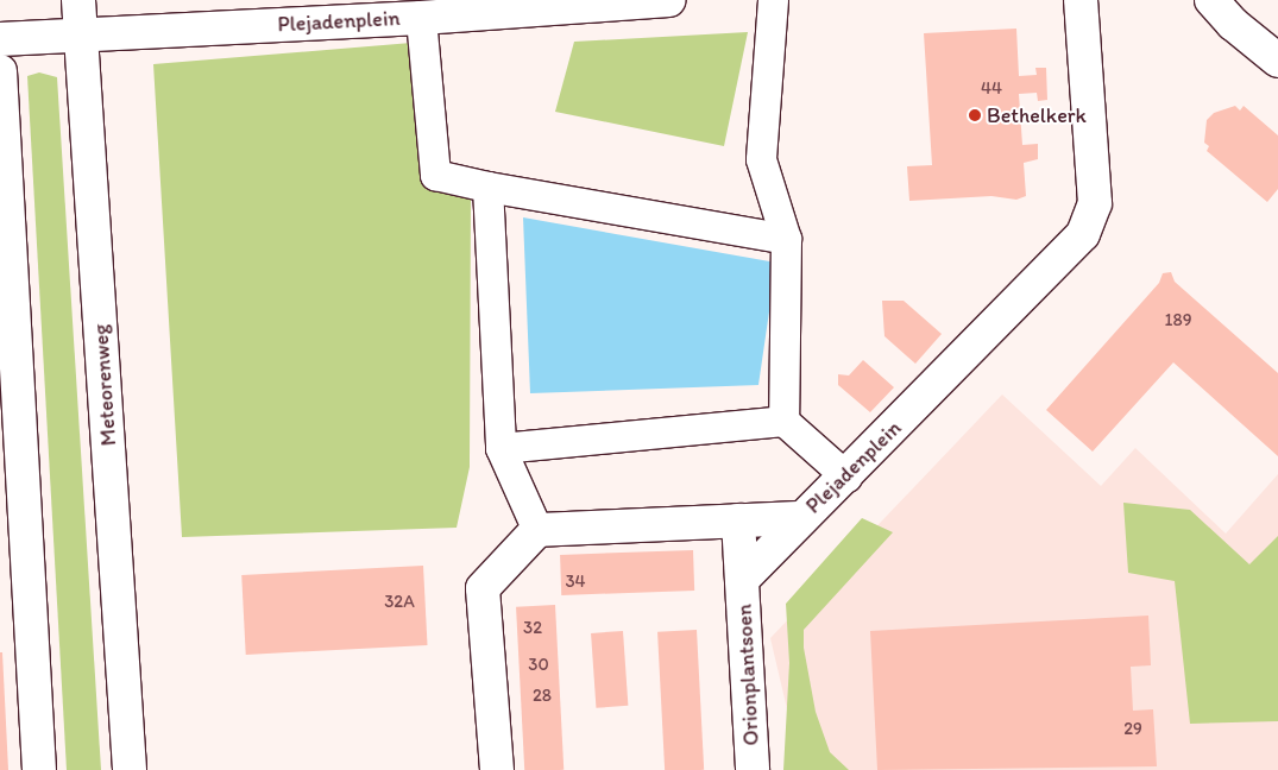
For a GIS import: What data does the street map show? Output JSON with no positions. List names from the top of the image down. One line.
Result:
{"streets":{"street":["Plejadenplein","Meteorenweg","Orionplantsoen"]},"crossings":[["Plejadenplein","Meteorenweg"],["Plejadenplein","Orionplantsoen"]],"places":["Bethelkerk"],"house_numbers":["44","189","34","32A","32","30","28","29"]}
